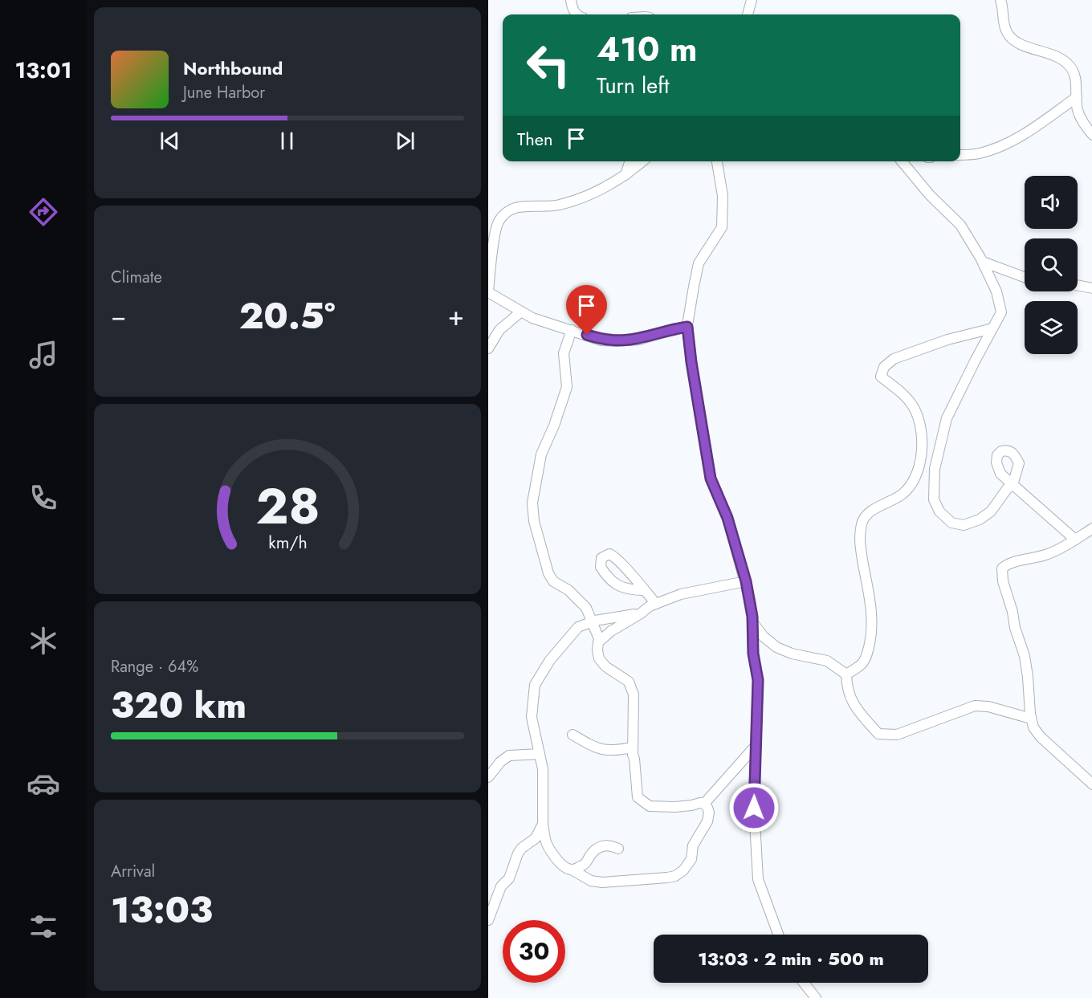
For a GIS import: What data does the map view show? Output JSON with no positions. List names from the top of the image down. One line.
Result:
{"page":{"tabs":"13:01","turn":["410 m","Turn left"],"song":["Northbound","June Harbor"],"then":"Then","tile":["Climate",["Range · 64%","320 km"],["Arrival","13:03"]],"heat":["−","20.5°","+"],"limit":"30","trip":"13:03 · 2 min · 500 m","gauge":["28","km/h"]}}
